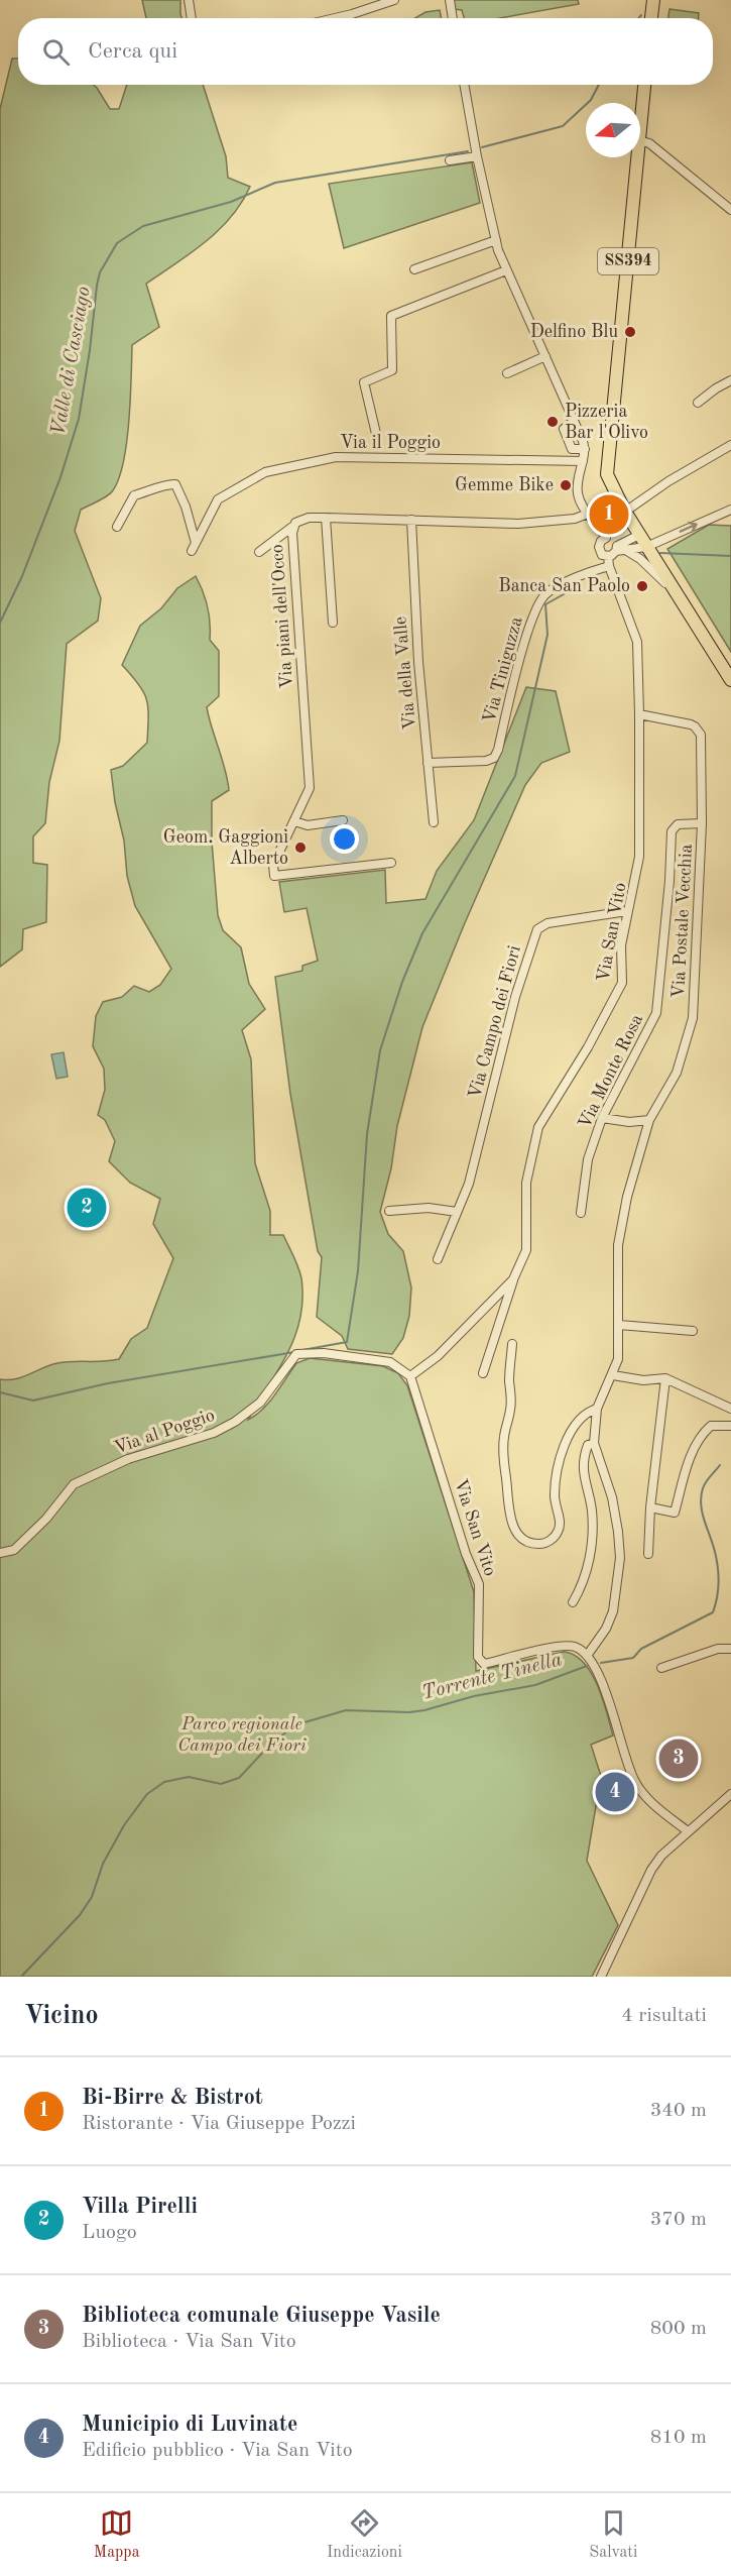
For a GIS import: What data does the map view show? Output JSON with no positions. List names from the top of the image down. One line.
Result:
{"streets":{"main road":["SS394"],"street":["Via il Poggio","Via piani dell'Occo","Via Tiniguzza","Via della Valle","Via Postale Vecchia","Via San Vito","Via Campo dei Fiori","Via Monte Rosa","Via al Poggio"]},"crossings":[["Via piani dell'Occo","Via della Valle"],["Via Tiniguzza","Via della Valle"],["Via Postale Vecchia","Via San Vito"],["Via Postale Vecchia","Via Monte Rosa"],["Via San Vito","Via Campo dei Fiori"],["Via San Vito","Via al Poggio"]],"water":["Valle di Casciago","Torrente Tinella"],"parks":["Parco regionale Campo dei Fiori"],"places":["Delfino Blu","Pizzeria Bar l'Olivo","Gemme Bike","Banca San Paolo","Geom. Gaggioni Alberto"],"north":"left","page":{"search":"Cerca qui","pins":["1","2","3","4"],"heading":["Vicino","4 risultati"],"list":[{"mark":"1","name":"Bi-Birre & Bistrot","note":"Ristorante · Via Giuseppe Pozzi","value":"340 m"},{"mark":"2","name":"Villa Pirelli","note":"Luogo","value":"370 m"},{"mark":"3","name":"Biblioteca comunale Giuseppe Vasile","note":"Biblioteca · Via San Vito","value":"800 m"},{"mark":"4","name":"Municipio di Luvinate","note":"Edificio pubblico · Via San Vito","value":"810 m"}],"nav":["Mappa","Indicazioni","Salvati"]}}
